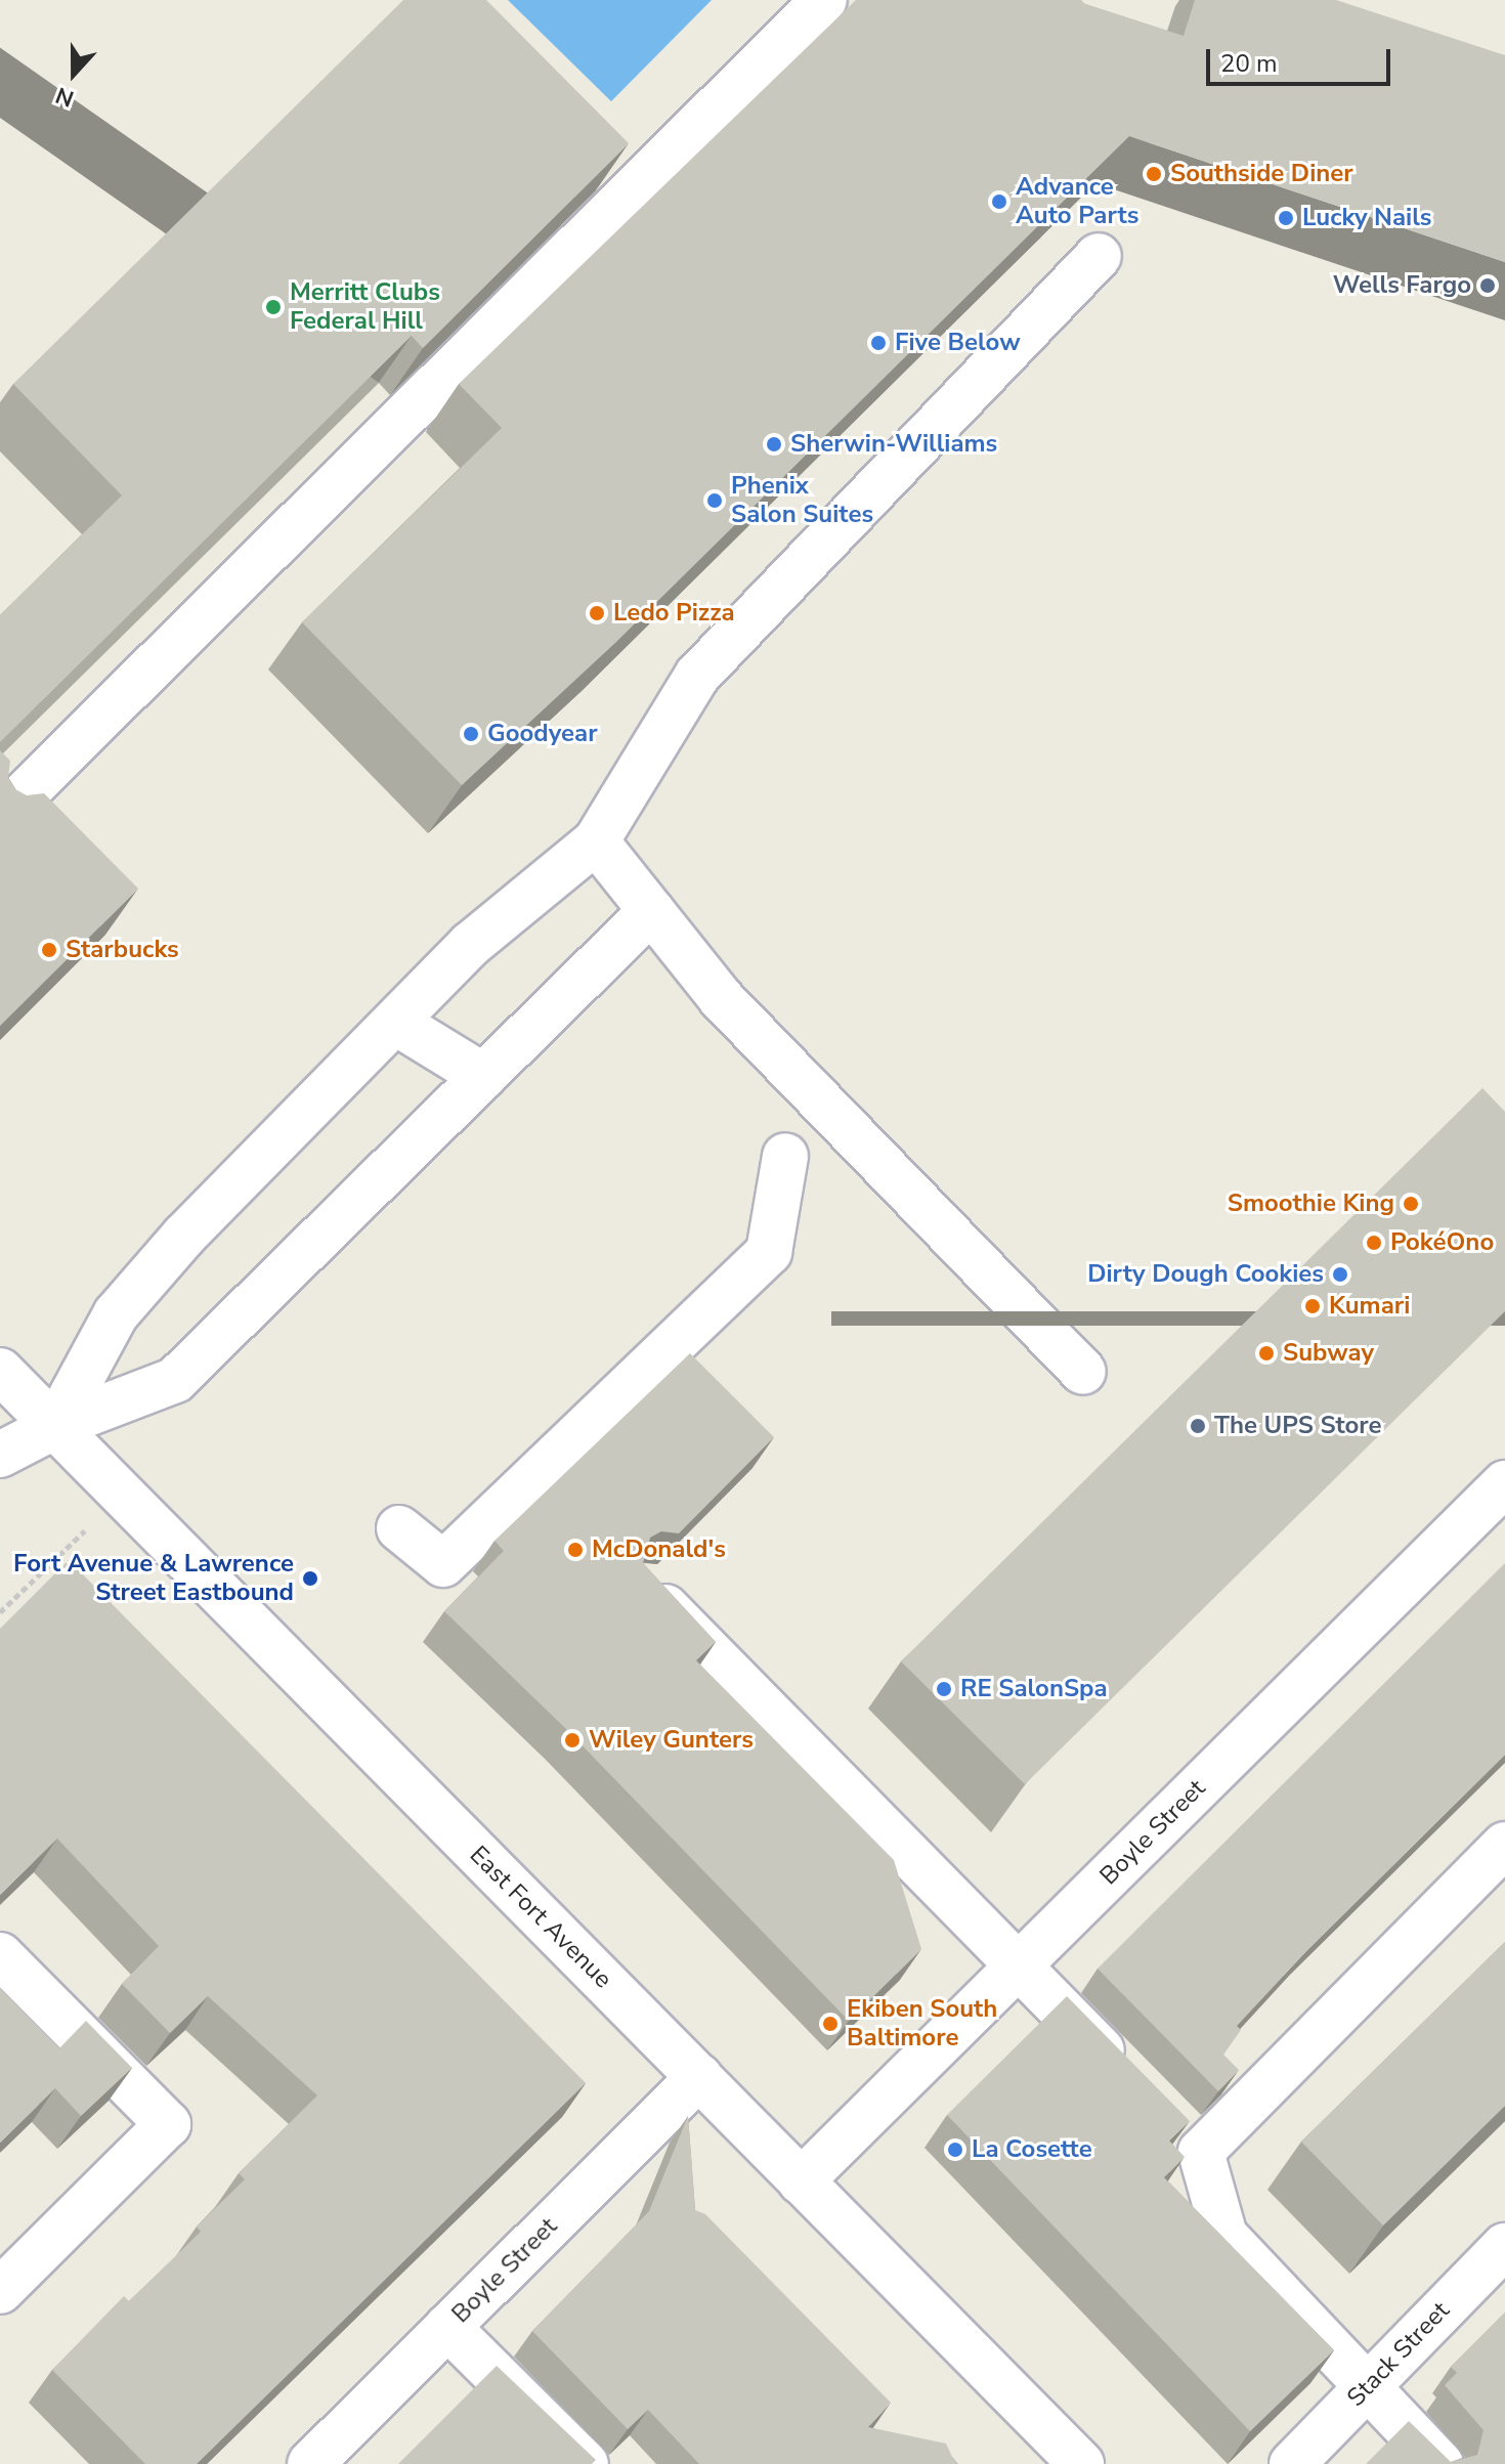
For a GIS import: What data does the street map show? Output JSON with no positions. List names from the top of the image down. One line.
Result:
{"streets":{"street":["Boyle Street","East Fort Avenue","Stack Street"]},"crossings":[["Boyle Street","East Fort Avenue"]],"places":["Southside Diner","Advance Auto Parts","Lucky Nails","Wells Fargo","Merritt Clubs Federal Hill","Five Below","Sherwin-Williams","Phenix Salon Suites","Ledo Pizza","Goodyear","Starbucks","Smoothie King","PokéOno","Dirty Dough Cookies","Kumari","Subway","The UPS Store","McDonald's","Fort Avenue & Lawrence Street Eastbound","RE SalonSpa","Wiley Gunters","Ekiben South Baltimore","La Cosette"],"scale_bar":"20 m","north":"bottom"}
